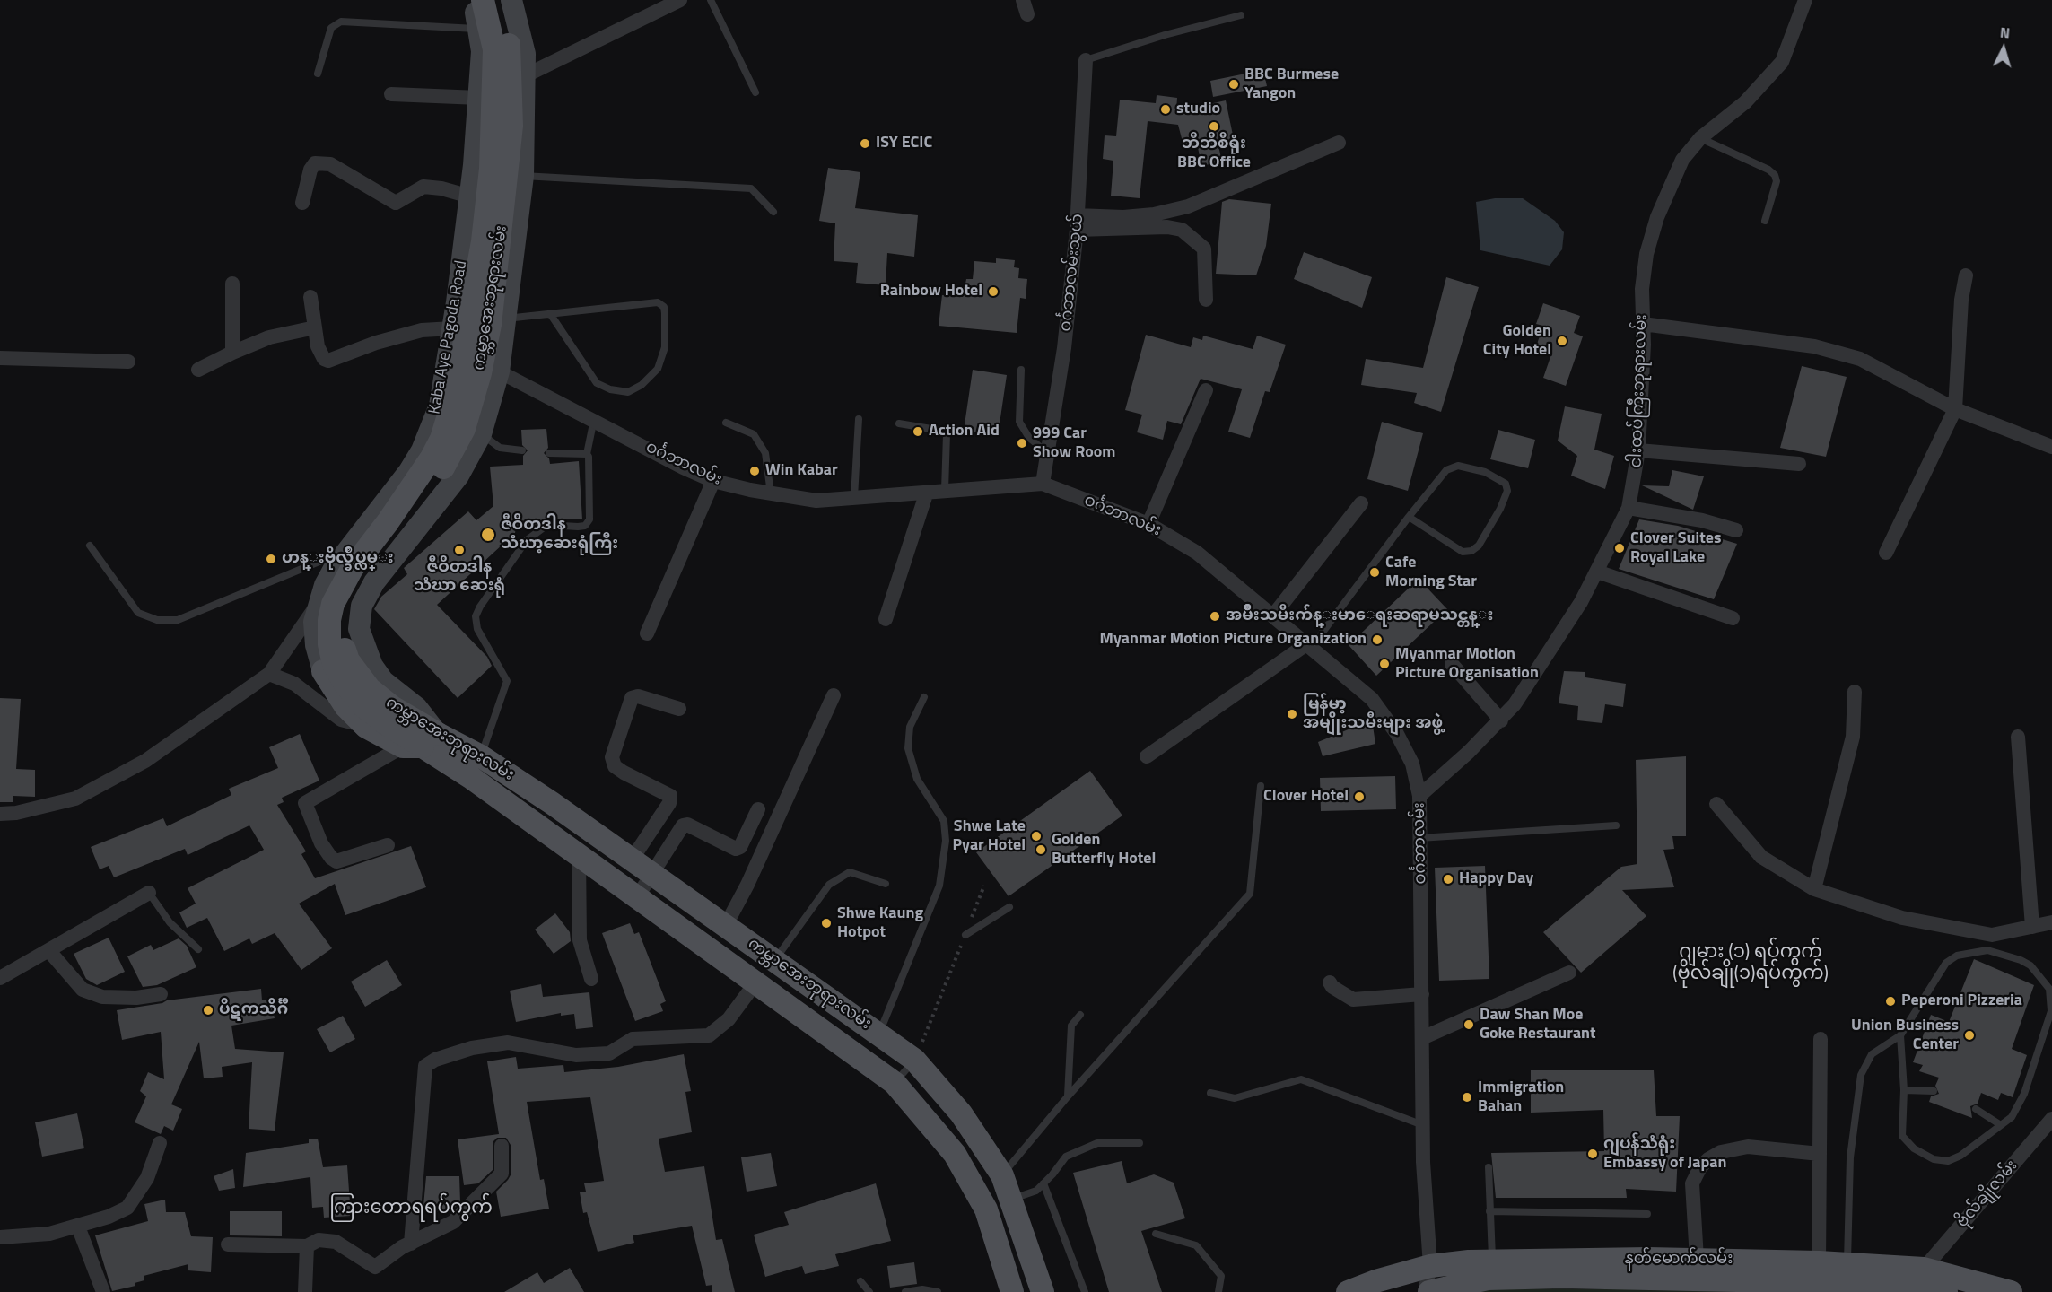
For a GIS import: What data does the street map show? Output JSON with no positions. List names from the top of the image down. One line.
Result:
{"streets":{"main road":["ကမ္ဘာအေးဘုရားလမ်း","Kaba Aye Pagoda Road","နတ်မောက်လမ်း"],"street":["ဝင်္ဂဘာလမ်းသွယ်","ငါးထပ်ကြီးဘုရားလမ်း","ဝင်္ဂဘာလမ်း","ဗိုလ်ချိုလမ်း"]},"crossings":[["ဝင်္ဂဘာလမ်းသွယ်","ဝင်္ဂဘာလမ်း"],["ကမ္ဘာအေးဘုရားလမ်း","Kaba Aye Pagoda Road"],["Kaba Aye Pagoda Road","ဝင်္ဂဘာလမ်း"],["ငါးထပ်ကြီးဘုရားလမ်း","ဝင်္ဂဘာလမ်း"],["ဝင်္ဂဘာလမ်း","နတ်မောက်လမ်း"],["ဗိုလ်ချိုလမ်း","နတ်မောက်လမ်း"]],"districts":["ဂျမား (၁) ရပ်ကွက် (ဗိုလ်ချို(၁)ရပ်ကွက်)","ကြားတောရရပ်ကွက်"],"places":["BBC Burmese Yangon","studio","ဘီဘီစီရုံး BBC Office","ISY ECIC","Rainbow Hotel","Golden City Hotel","Action Aid","999 Car Show Room","Win Kabar","ဇီဝိတဒါန သံဃာ့ဆေးရုံကြီး","Clover Suites Royal Lake","ဇီဝိတဒါန သံဃာ ဆေးရုံ","ဟန္းဗိုလ္ခ်ဳပ္လမ္း","Cafe Morning Star","အမ်ိဳးသမီးက်န္းမာေရးဆရာမသင္တန္း","Myanmar Motion Picture Organization","Myanmar Motion Picture Organisation","မြန်မာ့ အမျိုးသမီးများ အဖွဲ့","Clover Hotel","Shwe Late Pyar Hotel","Golden Butterfly Hotel","Happy Day","Shwe Kaung Hotpot","Peperoni Pizzeria","ပိဋကသိင်္ဂီ","Daw Shan Moe Goke Restaurant","Union Business Center","Immigration Bahan","ဂျပန်သံရုံး Embassy of Japan"],"north":"top"}
